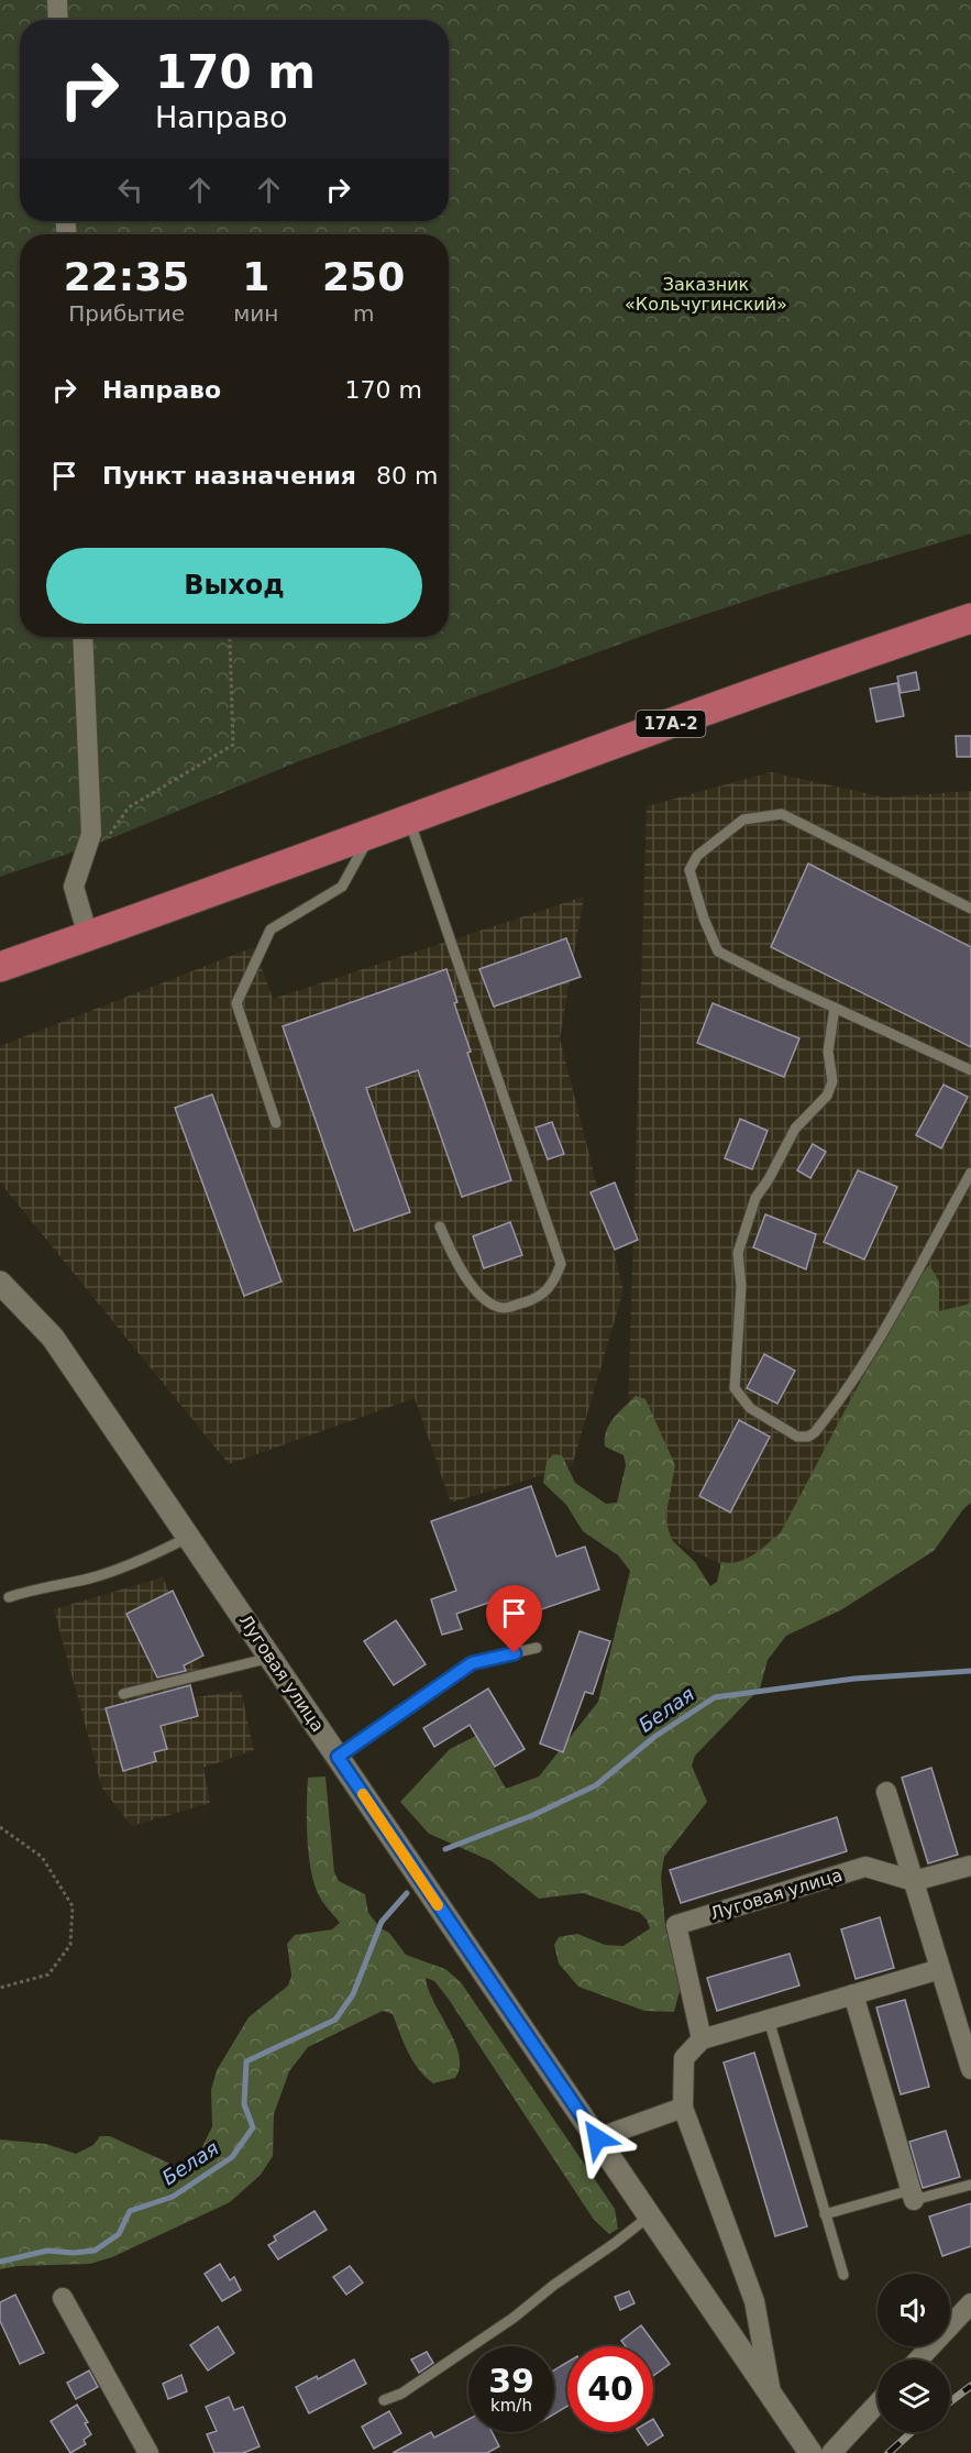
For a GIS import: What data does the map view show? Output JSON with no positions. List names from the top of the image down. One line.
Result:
{"streets":{"main road":["17А-2"],"street":["Луговая улица"]},"water":["Белая"],"parks":["Заказник «Кольчугинский»"],"page":{"turn":["170 m","Направо"],"eta":["22:35","Прибытие","1","мин","250","m"],"list":[{"name":"Направо","value":"170 m"},{"name":"Пункт назначения","value":"80 m"}],"buttons":"Выход","speed":"39 km/h","limit":"40"}}
